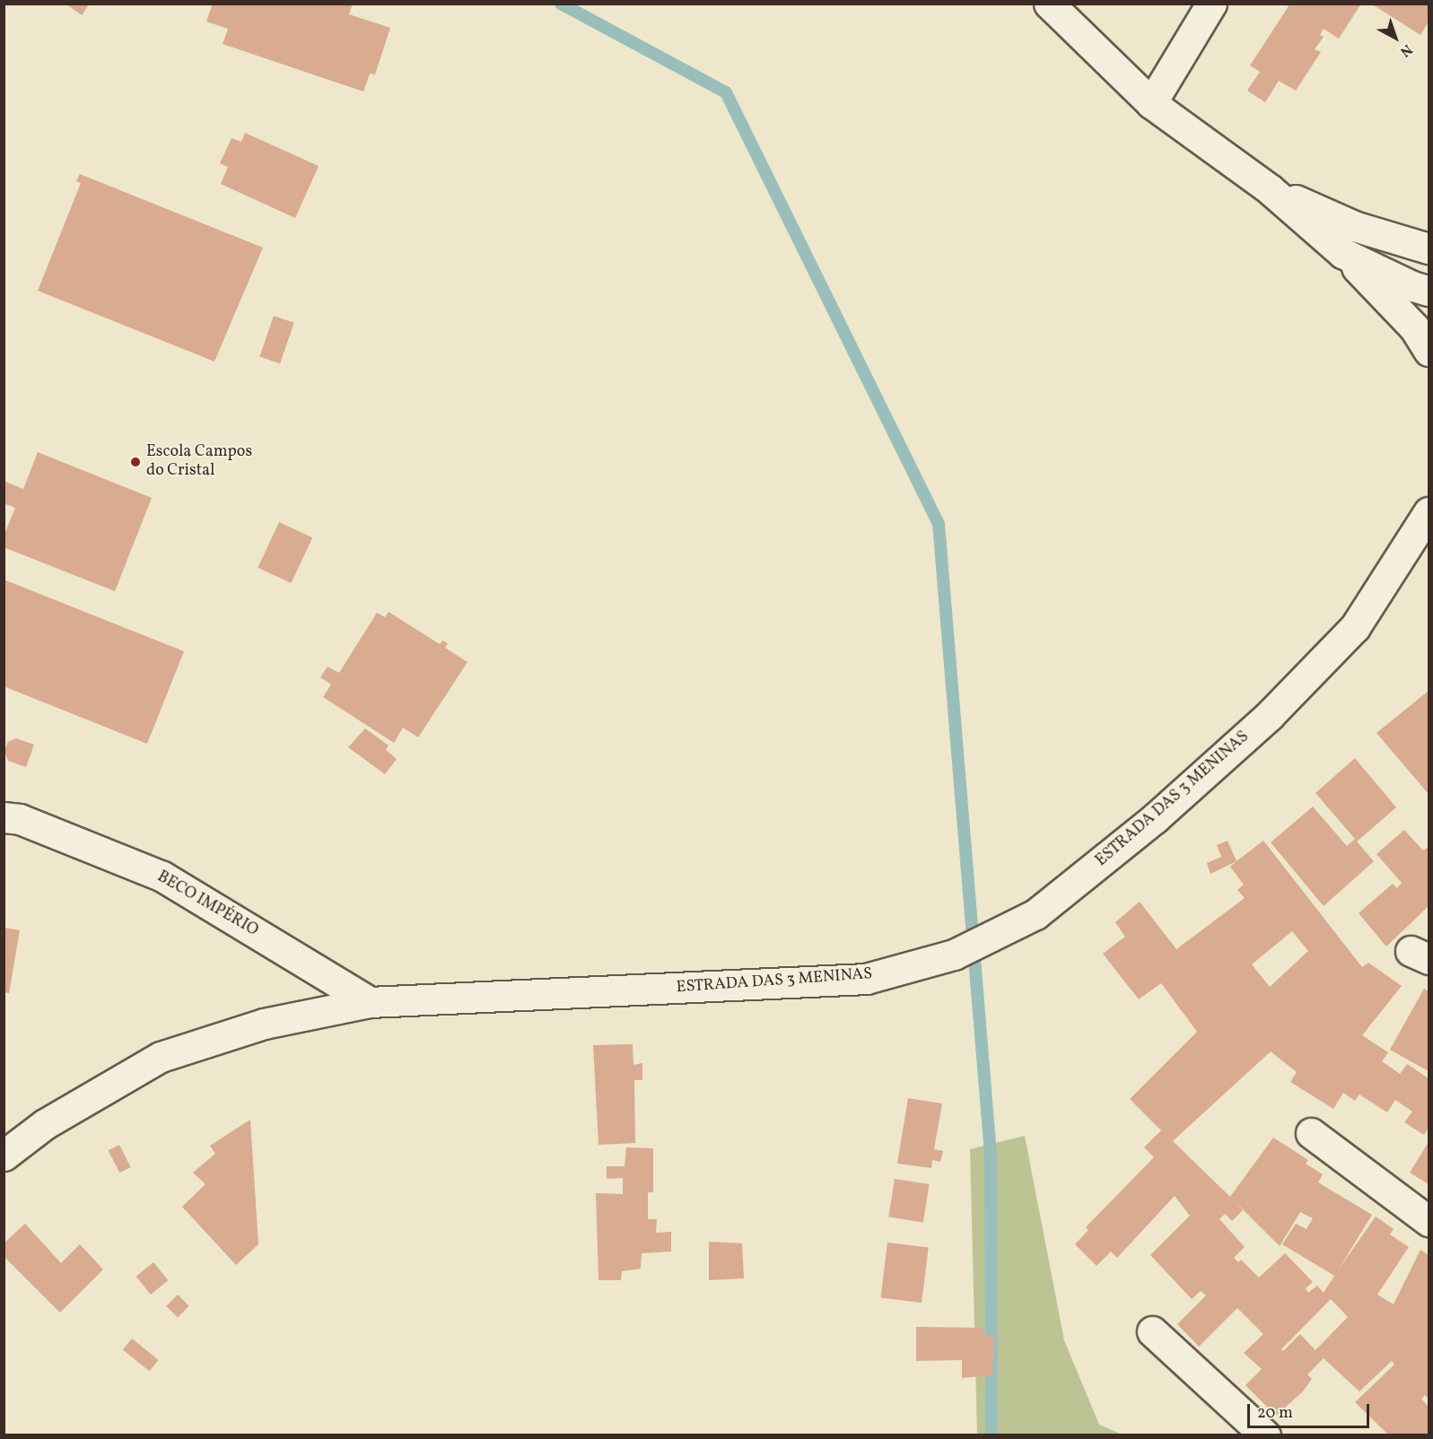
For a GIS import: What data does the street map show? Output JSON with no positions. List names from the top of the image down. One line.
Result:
{"streets":{"main road":["ESTRADA DAS 3 MENINAS","BECO IMPÉRIO"]},"crossings":[["ESTRADA DAS 3 MENINAS","BECO IMPÉRIO"]],"places":["Escola Campos do Cristal"],"scale_bar":"20 m","north":"bottom right"}
